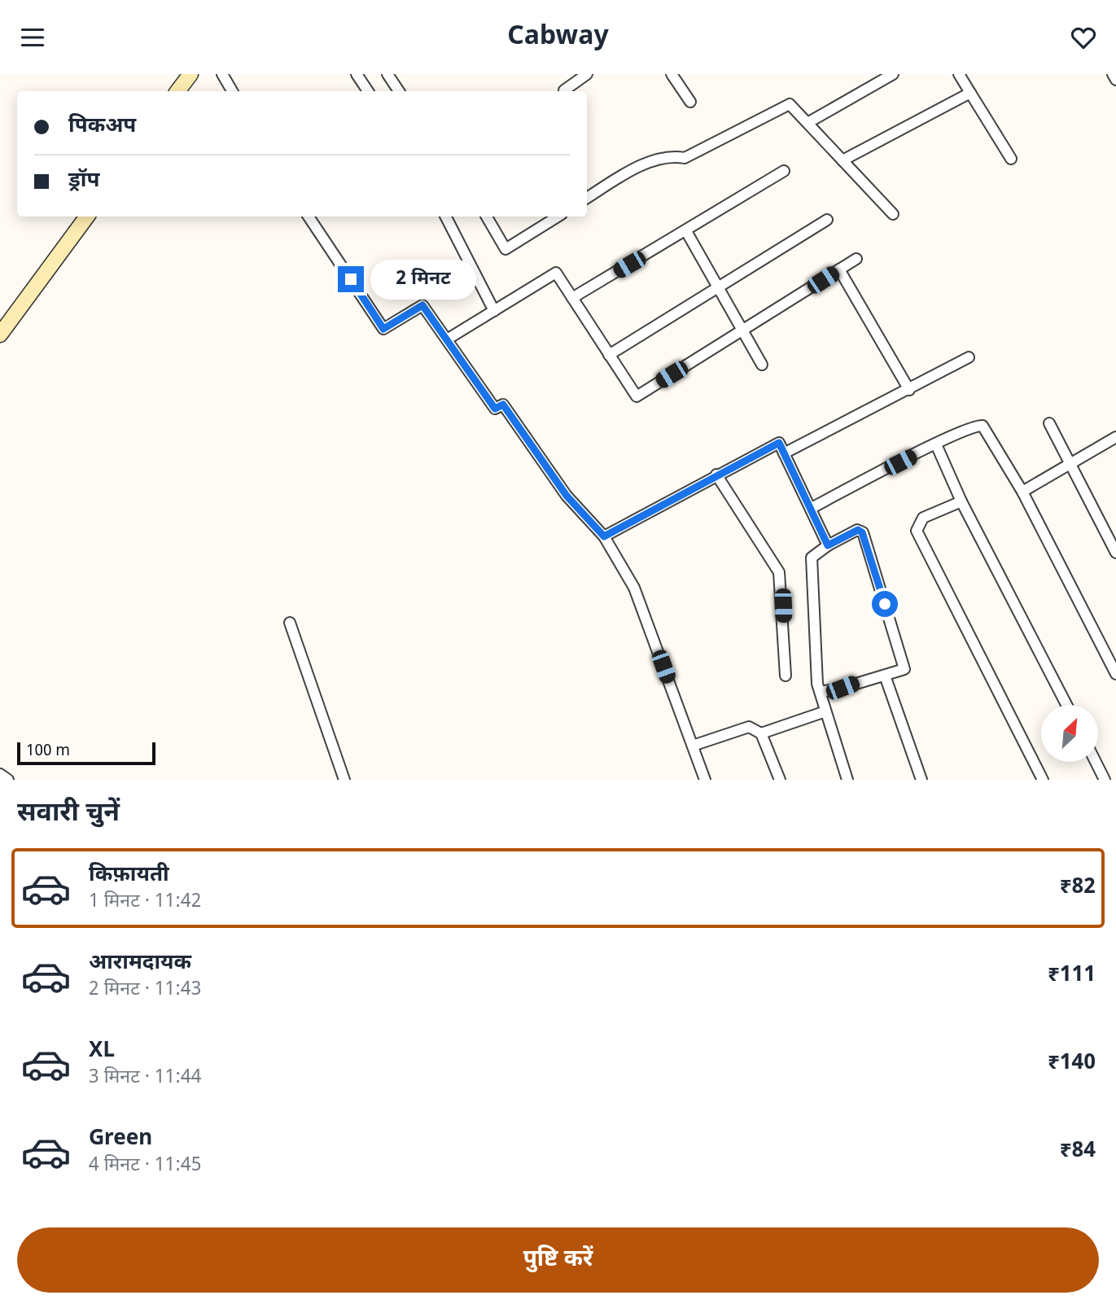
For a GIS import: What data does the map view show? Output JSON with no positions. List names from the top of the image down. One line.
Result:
{"scale_bar":"100 m","north":"top right","page":{"header":"Cabway","banner":["पिकअप","ड्रॉप"],"bubble":"2 मिनट","scale":"100 m","heading":"सवारी चुनें","list":[{"name":"किफ़ायती","note":"1 मिनट · 11:42","value":"₹82"},{"name":"आरामदायक","note":"2 मिनट · 11:43","value":"₹111"},{"name":"XL","note":"3 मिनट · 11:44","value":"₹140"},{"name":"Green","note":"4 मिनट · 11:45","value":"₹84"}],"buttons":"पुष्टि करें"}}
